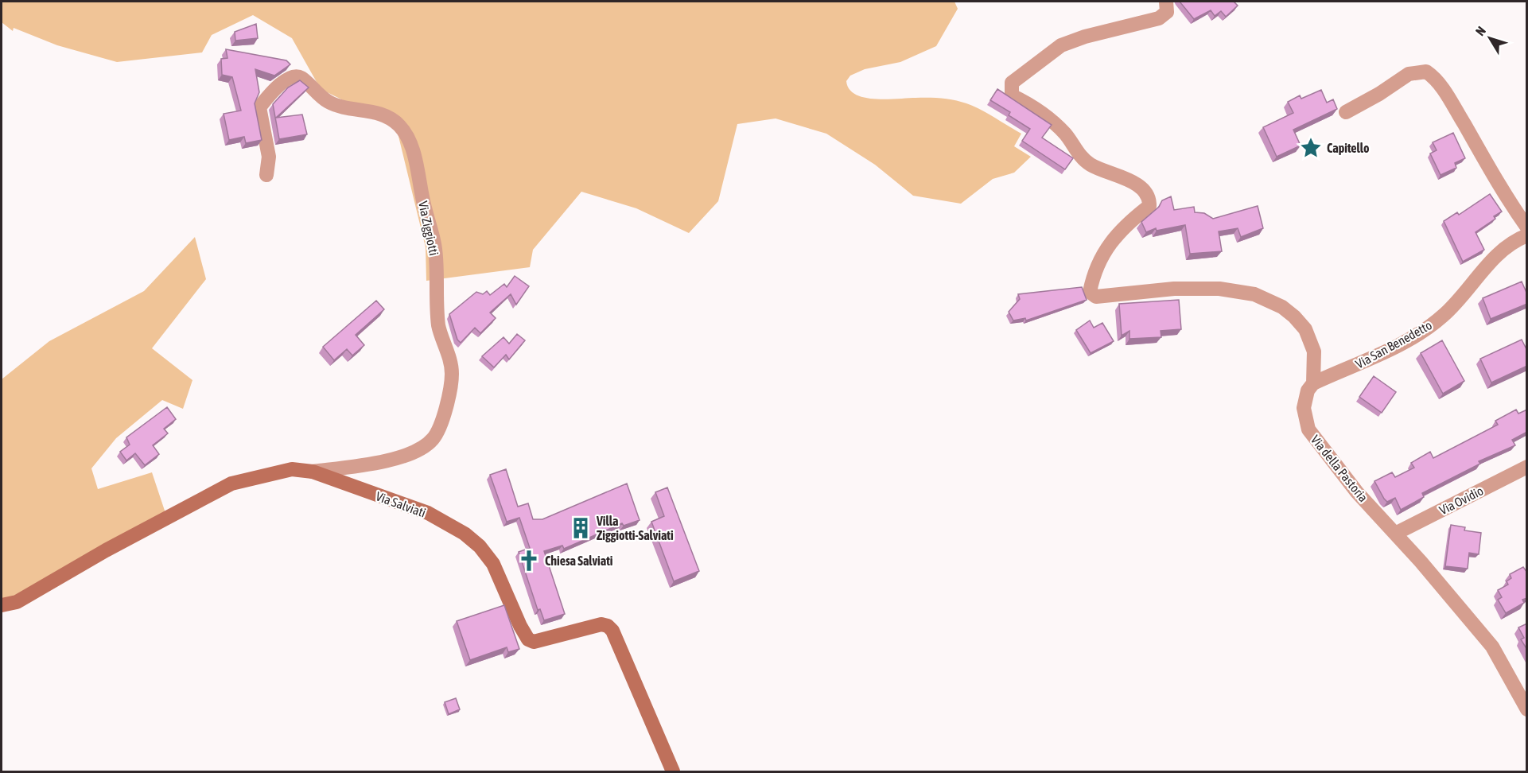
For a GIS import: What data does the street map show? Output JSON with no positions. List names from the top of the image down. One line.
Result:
{"streets":{"street":["Via Ziggiotti","Via San Benedetto","Via della Pastoria","Via Ovidio","Via Salviati"]},"crossings":[["Via Ziggiotti","Via Salviati"],["Via San Benedetto","Via della Pastoria"],["Via della Pastoria","Via Ovidio"]],"places":{"place":["Capitello"],"building":["Villa Ziggiotti-Salviati"],"church":["Chiesa Salviati"]},"north":"top left"}
